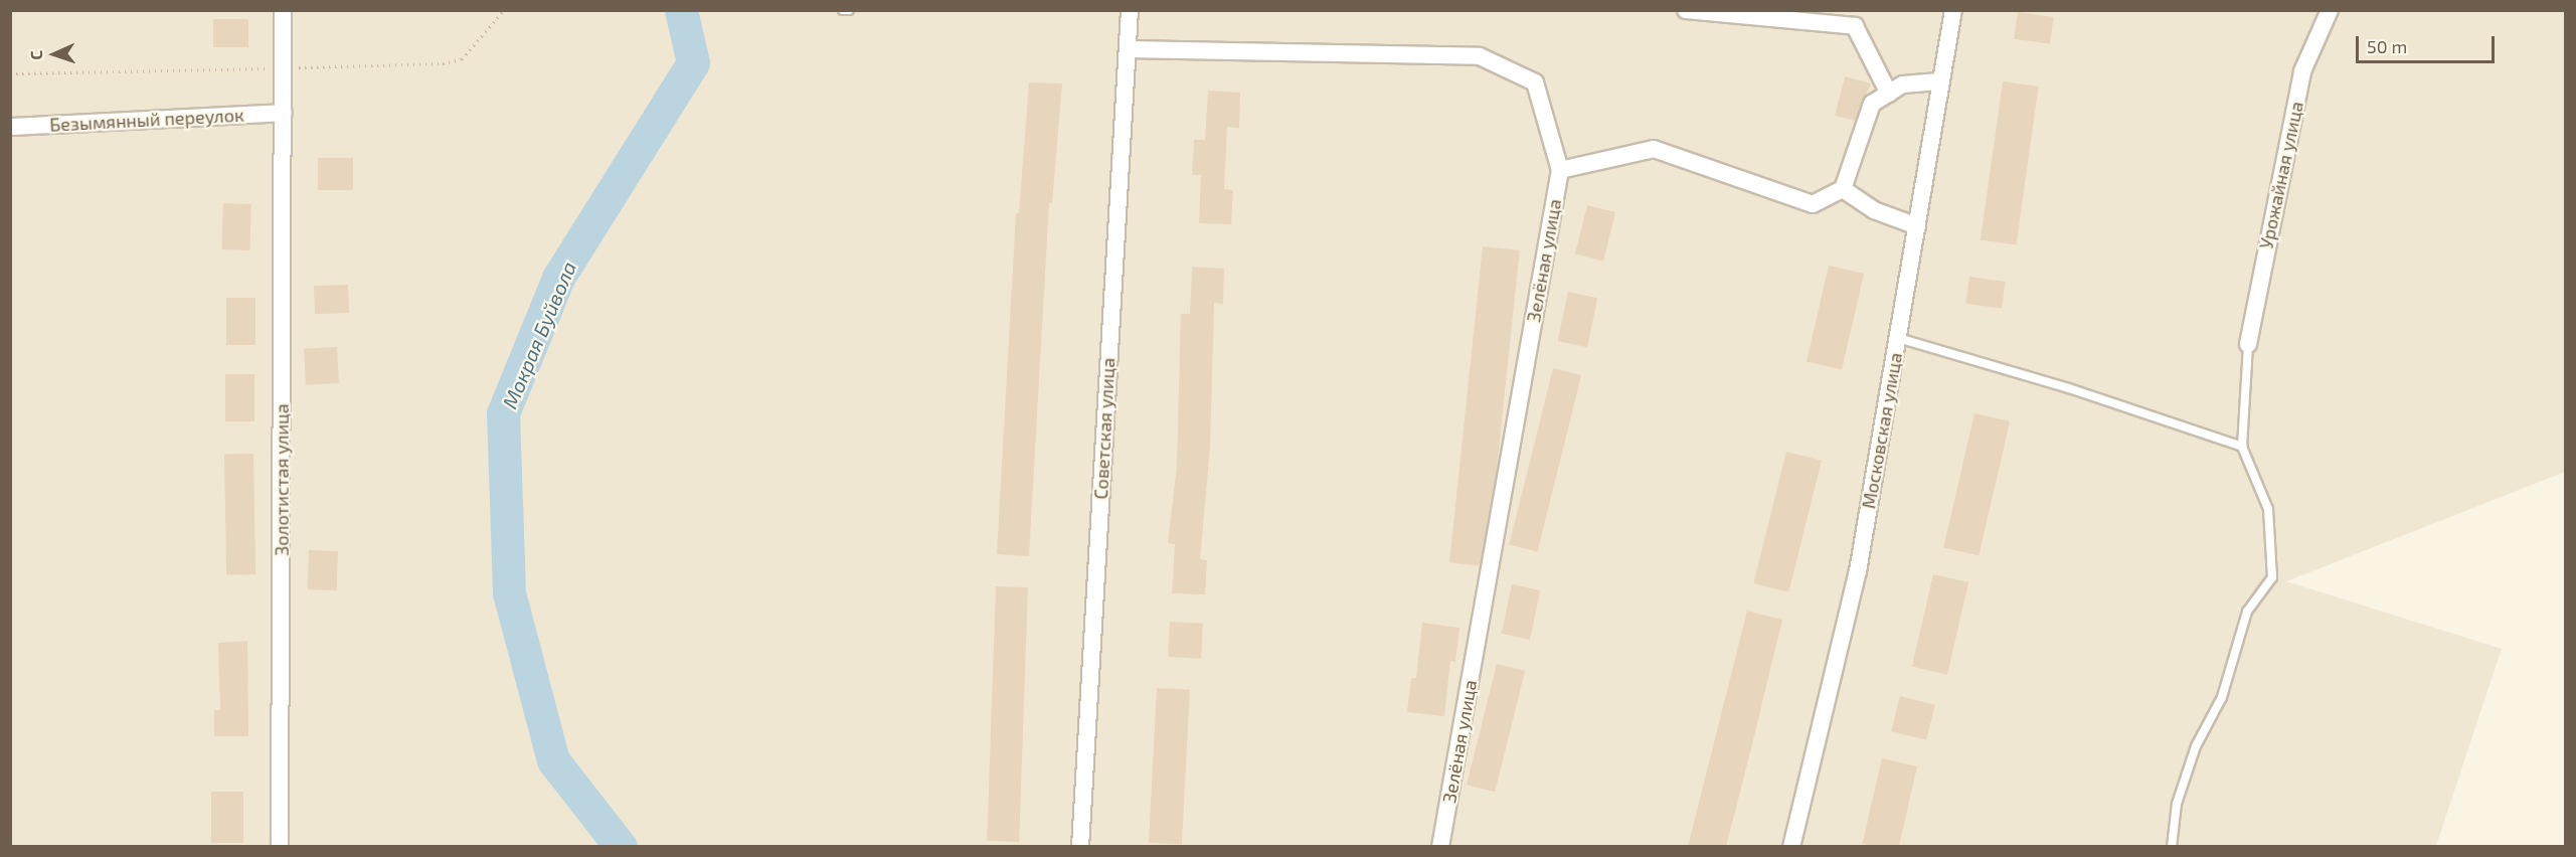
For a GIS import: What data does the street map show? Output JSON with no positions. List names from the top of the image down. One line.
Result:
{"streets":{"street":["Безымянный переулок","Урожайная улица","Зелёная улица","Советская улица","Московская улица","Золотистая улица"]},"crossings":[["Безымянный переулок","Золотистая улица"],["Зелёная улица","Советская улица"]],"water":["Мокрая Буйвола"],"scale_bar":"50 m","north":"left"}
